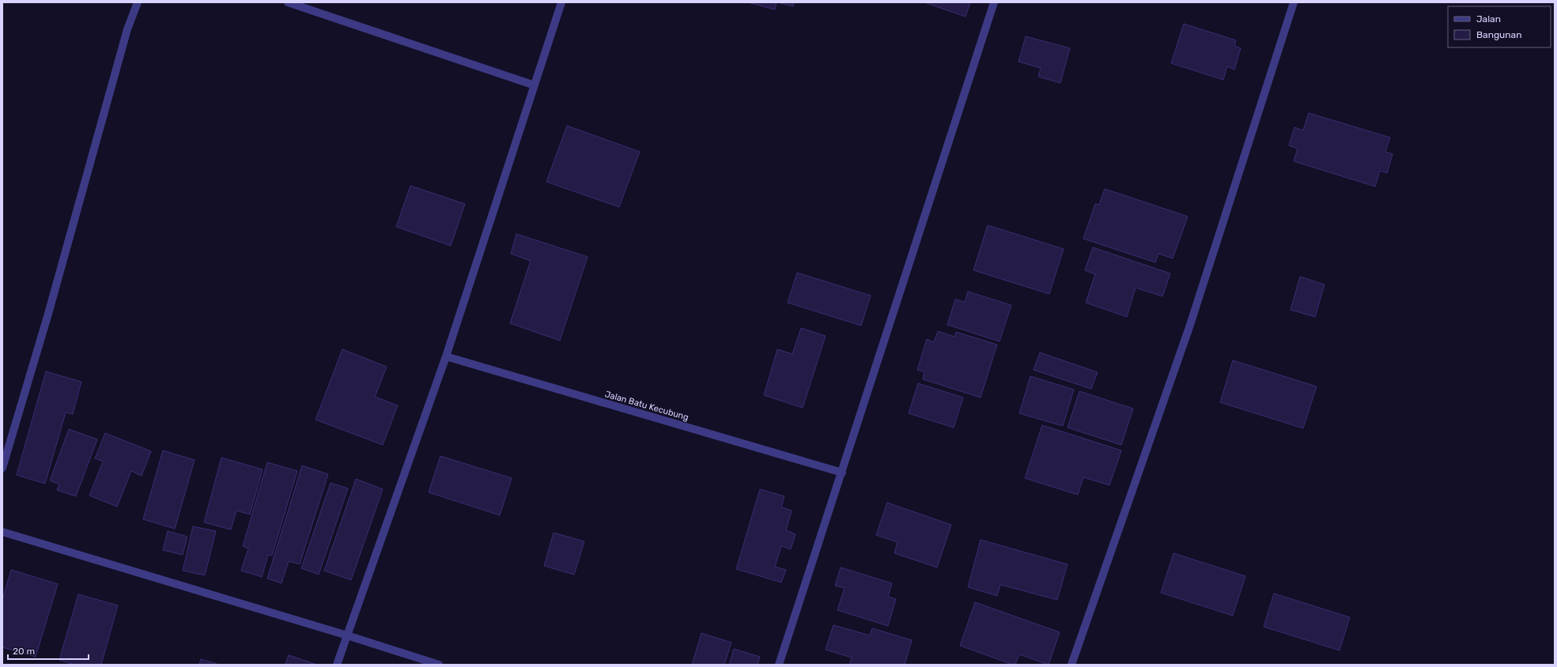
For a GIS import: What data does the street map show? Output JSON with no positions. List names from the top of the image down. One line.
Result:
{"streets":{"street":["Jalan Batu Kecubung"]},"legend":["Jalan","Bangunan"],"scale_bar":"20 m"}
